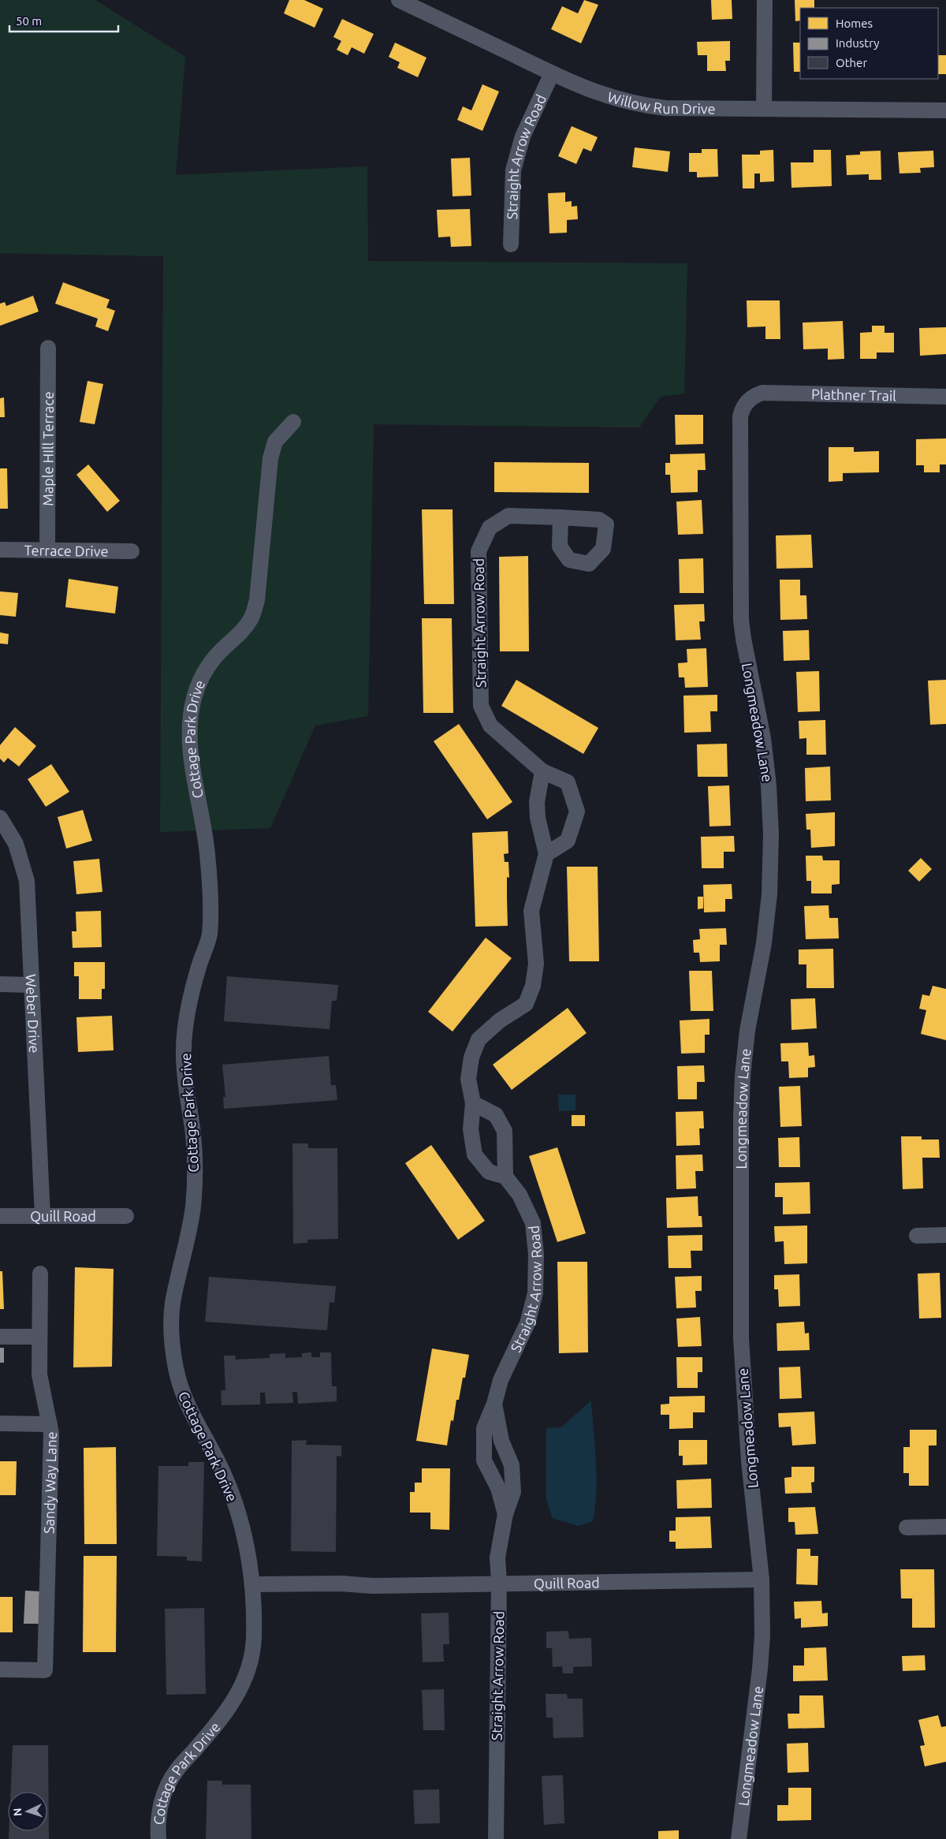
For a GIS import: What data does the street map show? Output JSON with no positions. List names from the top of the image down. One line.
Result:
{"streets":{"street":["Willow Run Drive","Straight Arrow Road","Plathner Trail","Maple HIll Terrace","Terrace Drive","Longmeadow Lane","Cottage Park Drive","Weber Drive","Quill Road","Sandy Way Lane"]},"crossings":[["Willow Run Drive","Straight Arrow Road"],["Straight Arrow Road","Quill Road"],["Plathner Trail","Longmeadow Lane"],["Maple HIll Terrace","Terrace Drive"],["Longmeadow Lane","Quill Road"],["Cottage Park Drive","Quill Road"],["Weber Drive","Quill Road"]],"legend":["Homes","Industry","Other"],"scale_bar":"50 m","north":"left"}
